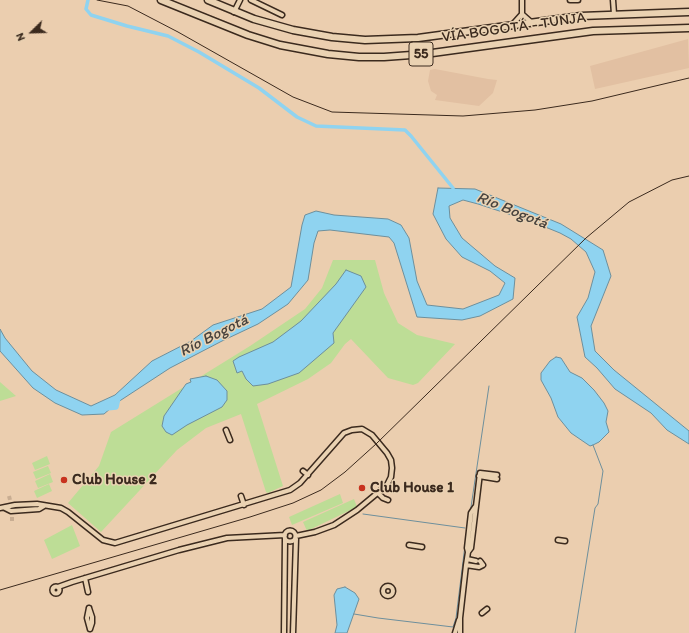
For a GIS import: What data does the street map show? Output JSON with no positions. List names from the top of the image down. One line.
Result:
{"streets":{"highway":["VÍA BOGOTÁ - TUNJA","55"]},"water":["Río Bogotá"],"places":["Club House 2","Club House 1"],"north":"bottom left"}
